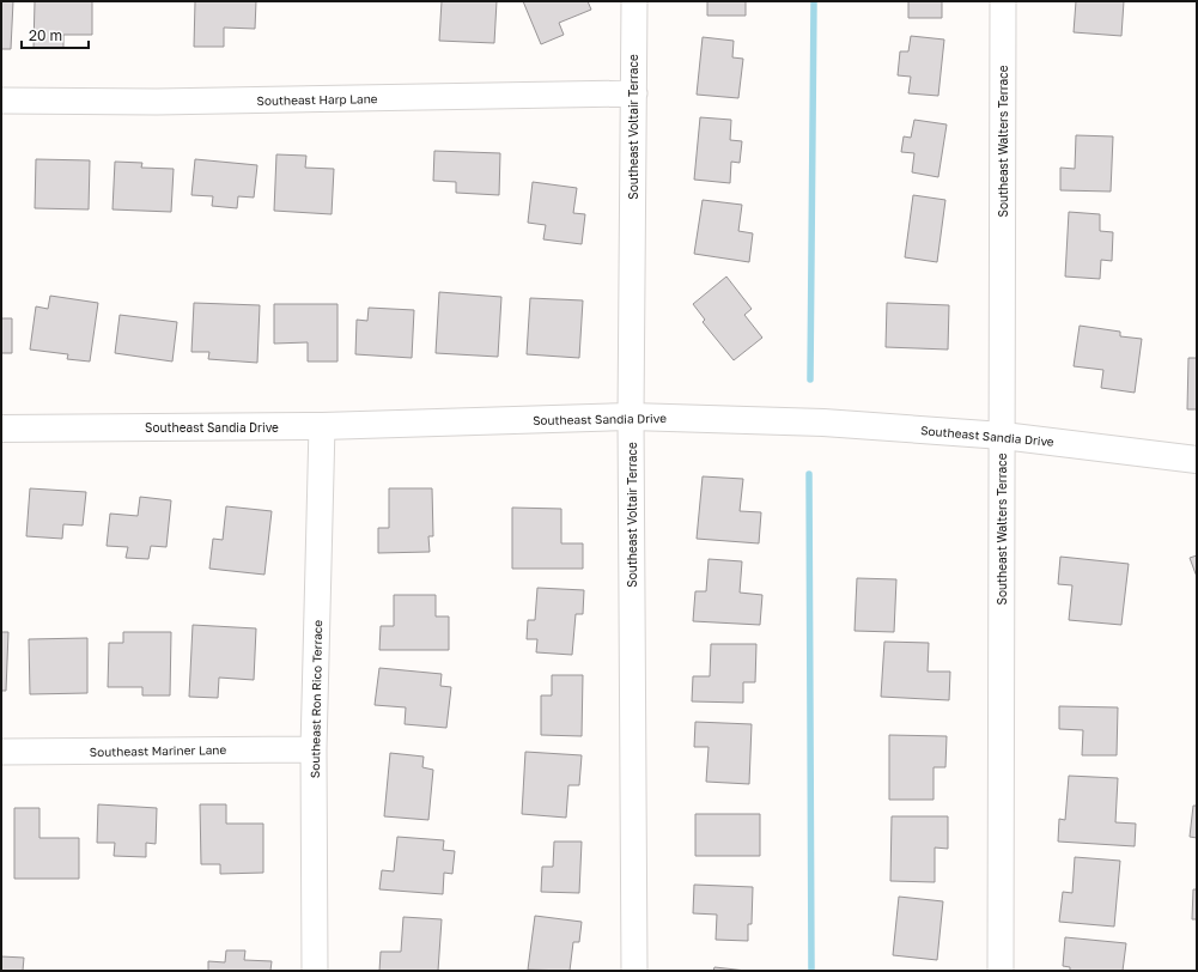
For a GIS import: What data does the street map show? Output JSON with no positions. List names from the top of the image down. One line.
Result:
{"streets":{"street":["Southeast Harp Lane","Southeast Voltair Terrace","Southeast Walters Terrace","Southeast Sandia Drive","Southeast Ron Rico Terrace","Southeast Mariner Lane"]},"crossings":[["Southeast Harp Lane","Southeast Voltair Terrace"],["Southeast Voltair Terrace","Southeast Sandia Drive"],["Southeast Walters Terrace","Southeast Sandia Drive"],["Southeast Sandia Drive","Southeast Ron Rico Terrace"],["Southeast Ron Rico Terrace","Southeast Mariner Lane"]],"scale_bar":"20 m"}
